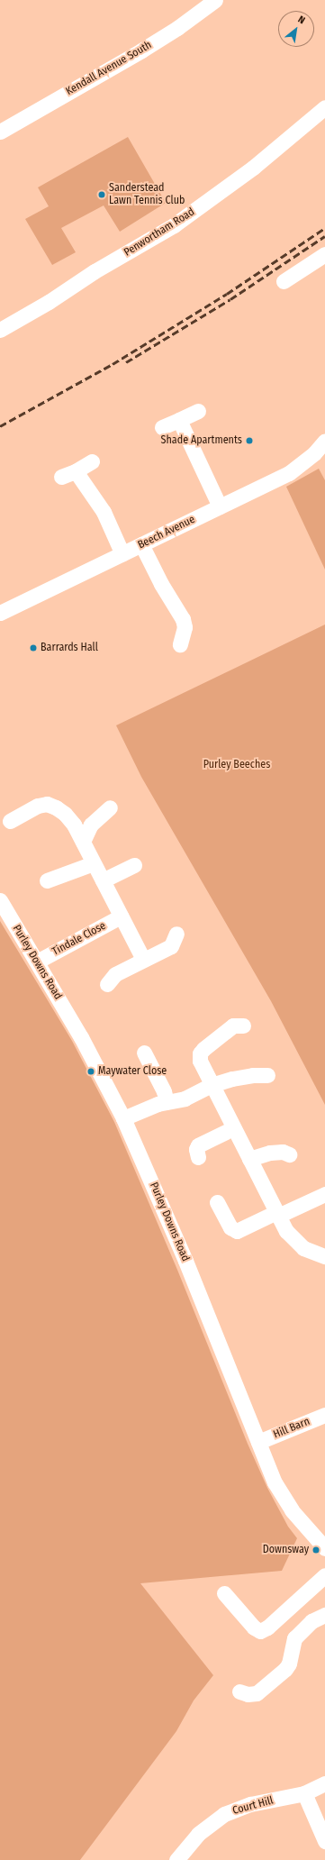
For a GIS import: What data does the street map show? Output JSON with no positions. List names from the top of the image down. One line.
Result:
{"streets":{"street":["Kendall Avenue South","Penwortham Road","Beech Avenue","Tindale Close","Purley Downs Road","Hill Barn","Court Hill"]},"crossings":[["Tindale Close","Purley Downs Road"],["Purley Downs Road","Hill Barn"]],"parks":["Purley Beeches"],"places":["Sanderstead Lawn Tennis Club","Shade Apartments","Barrards Hall","Maywater Close","Downsway"],"north":"top right"}
